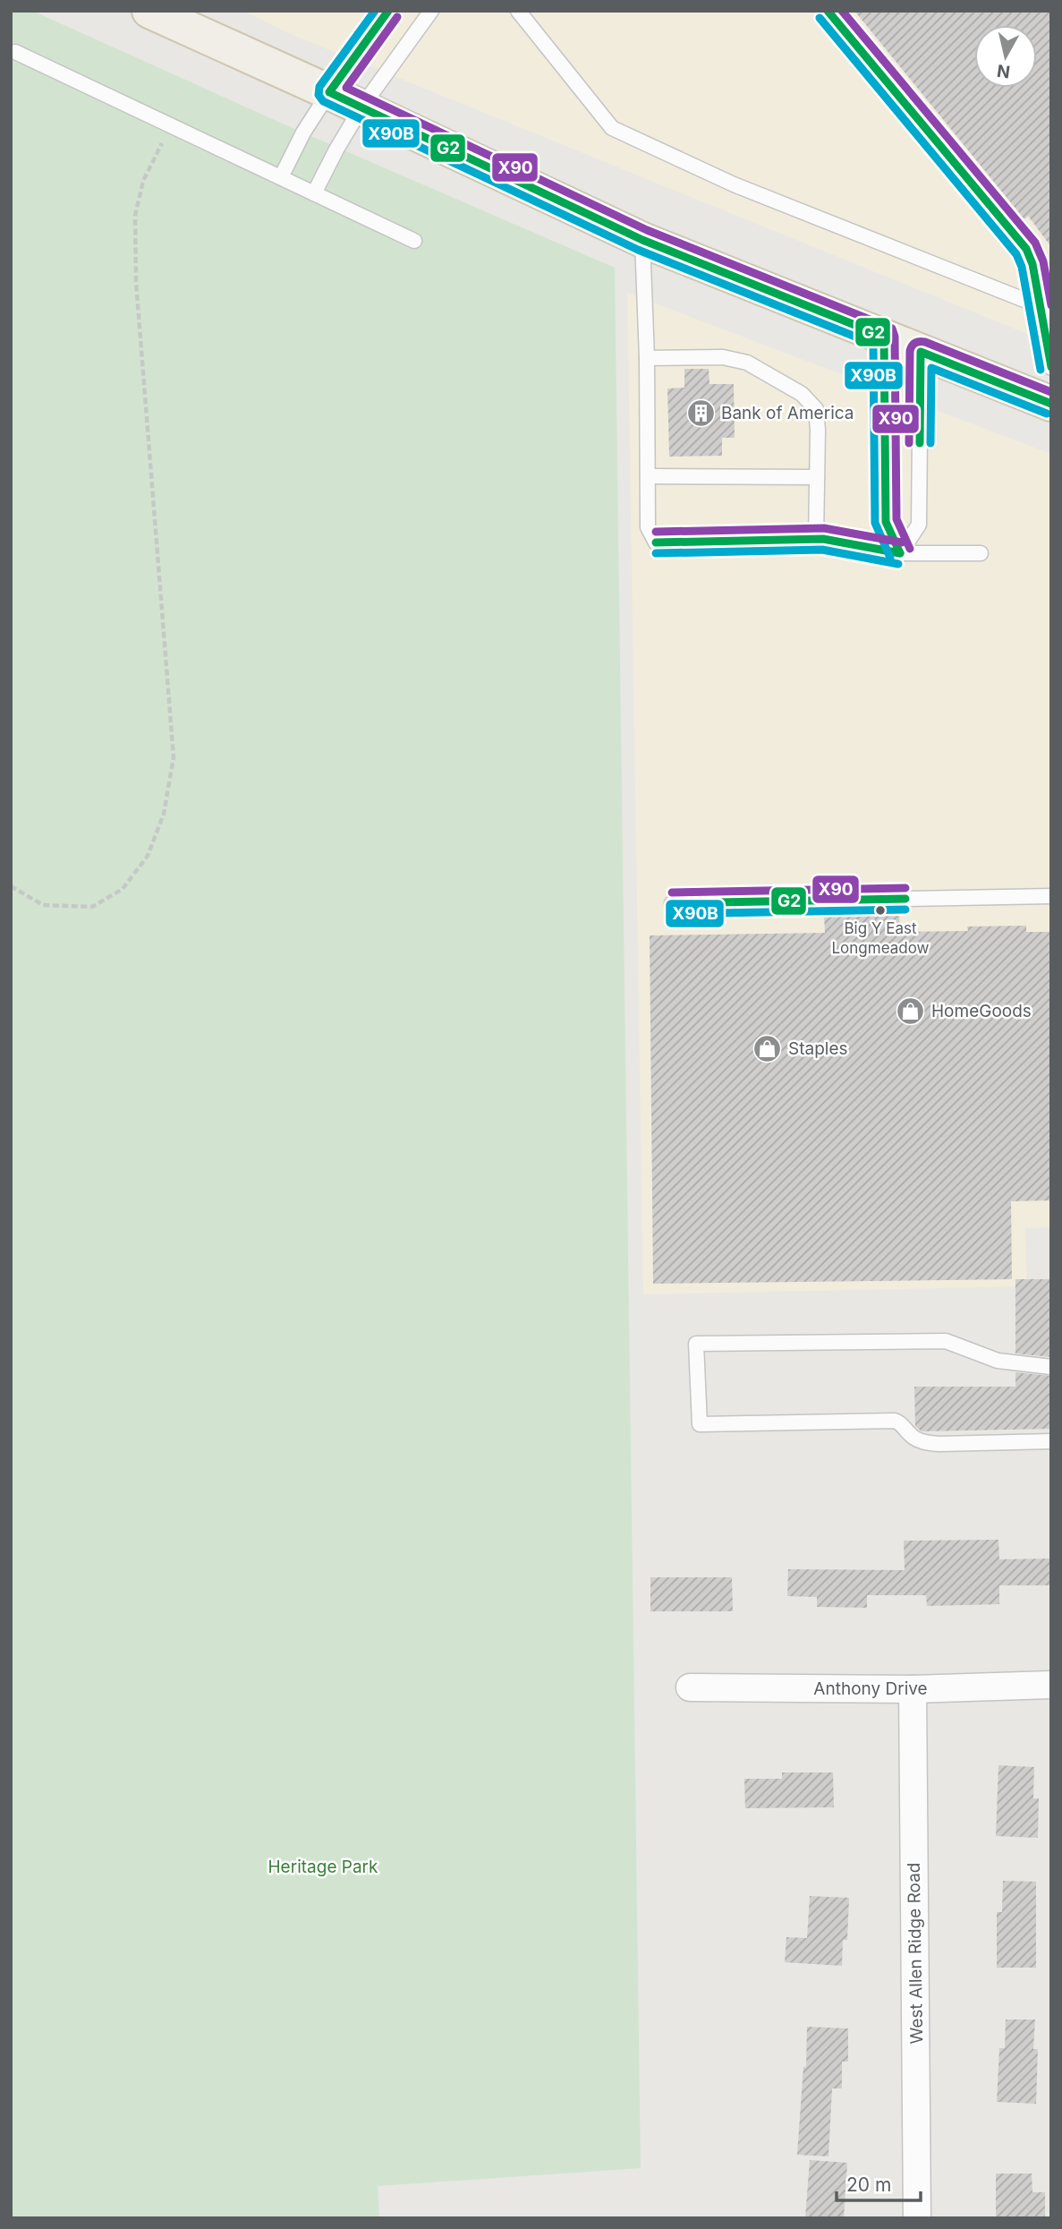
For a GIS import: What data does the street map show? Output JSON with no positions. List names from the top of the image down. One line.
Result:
{"streets":{"street":["Anthony Drive","West Allen Ridge Road"]},"crossings":[["Anthony Drive","West Allen Ridge Road"]],"parks":["Heritage Park"],"places":{"building":["Bank of America"],"other":["Big Y East Longmeadow"],"shop":["HomeGoods","Staples"]},"lines":["transit line G2","transit line X90B","transit line X90"],"scale_bar":"20 m","north":"bottom"}
